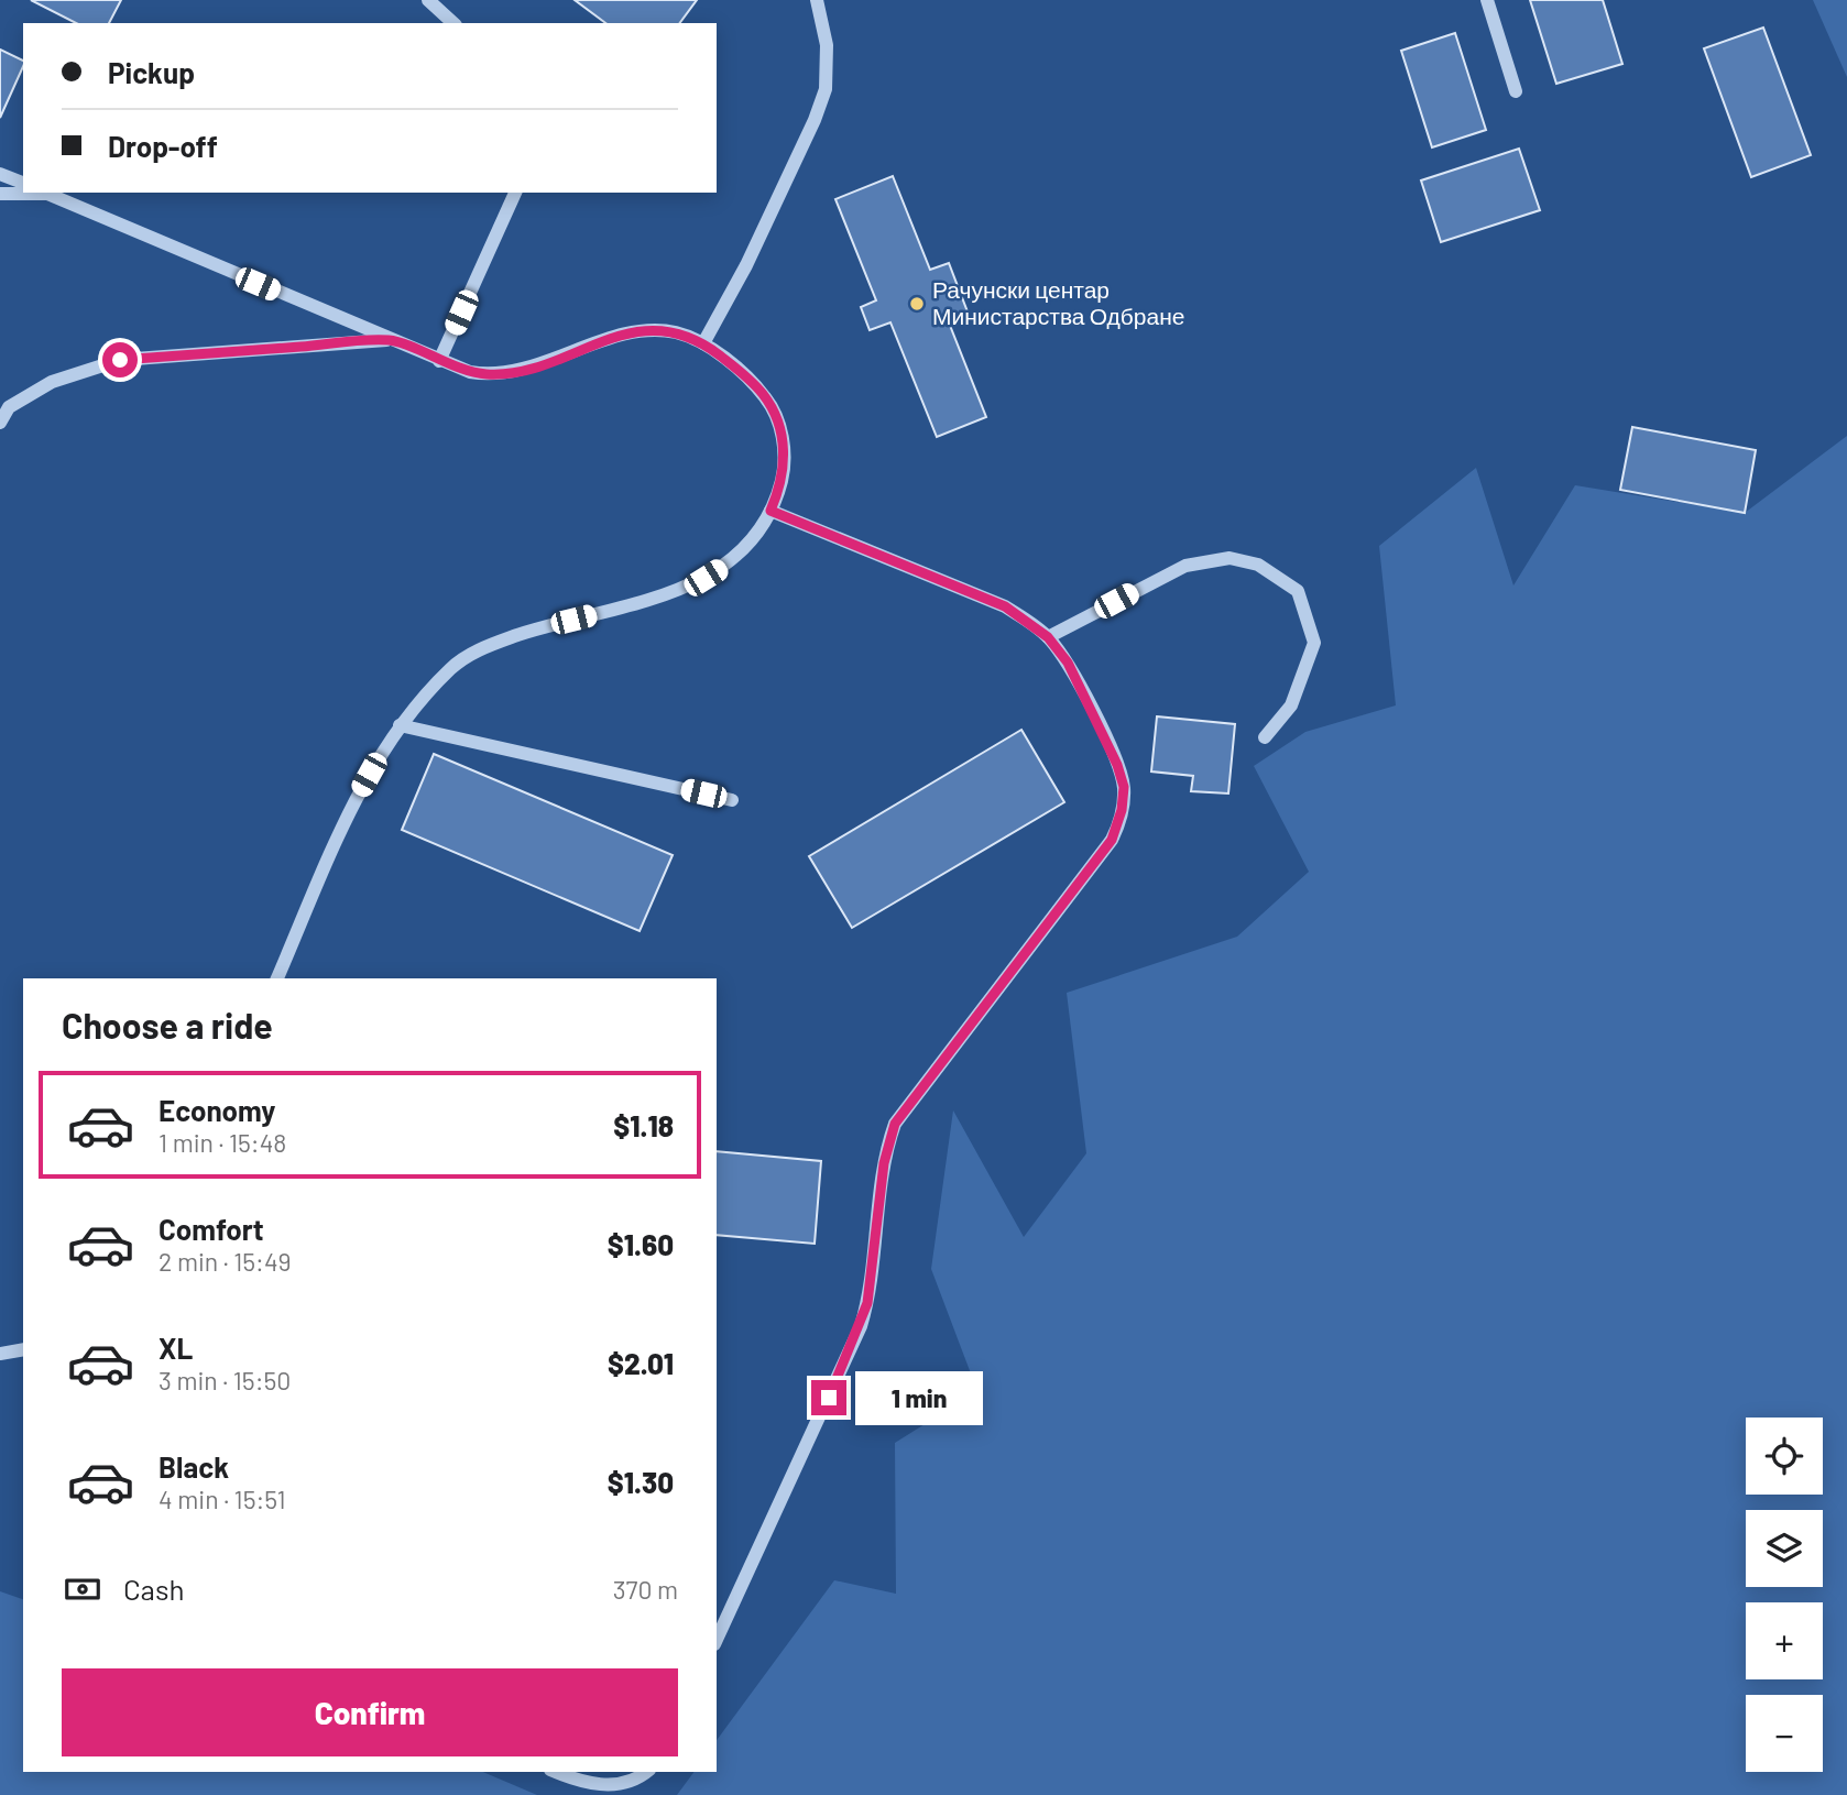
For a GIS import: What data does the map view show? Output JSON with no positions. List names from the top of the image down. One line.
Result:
{"places":["Рачунски центар Министарства Одбране"],"page":{"banner":["Pickup","Drop-off"],"heading":"Choose a ride","list":[{"name":"Economy","note":"1 min · 15:48","value":"$1.18"},{"name":"Comfort","note":"2 min · 15:49","value":"$1.60"},{"name":"XL","note":"3 min · 15:50","value":"$2.01"},{"name":"Black","note":"4 min · 15:51","value":"$1.30"}],"bubble":"1 min","map_buttons":["+","−"],"pay":["Cash","370 m"],"buttons":"Confirm"}}
